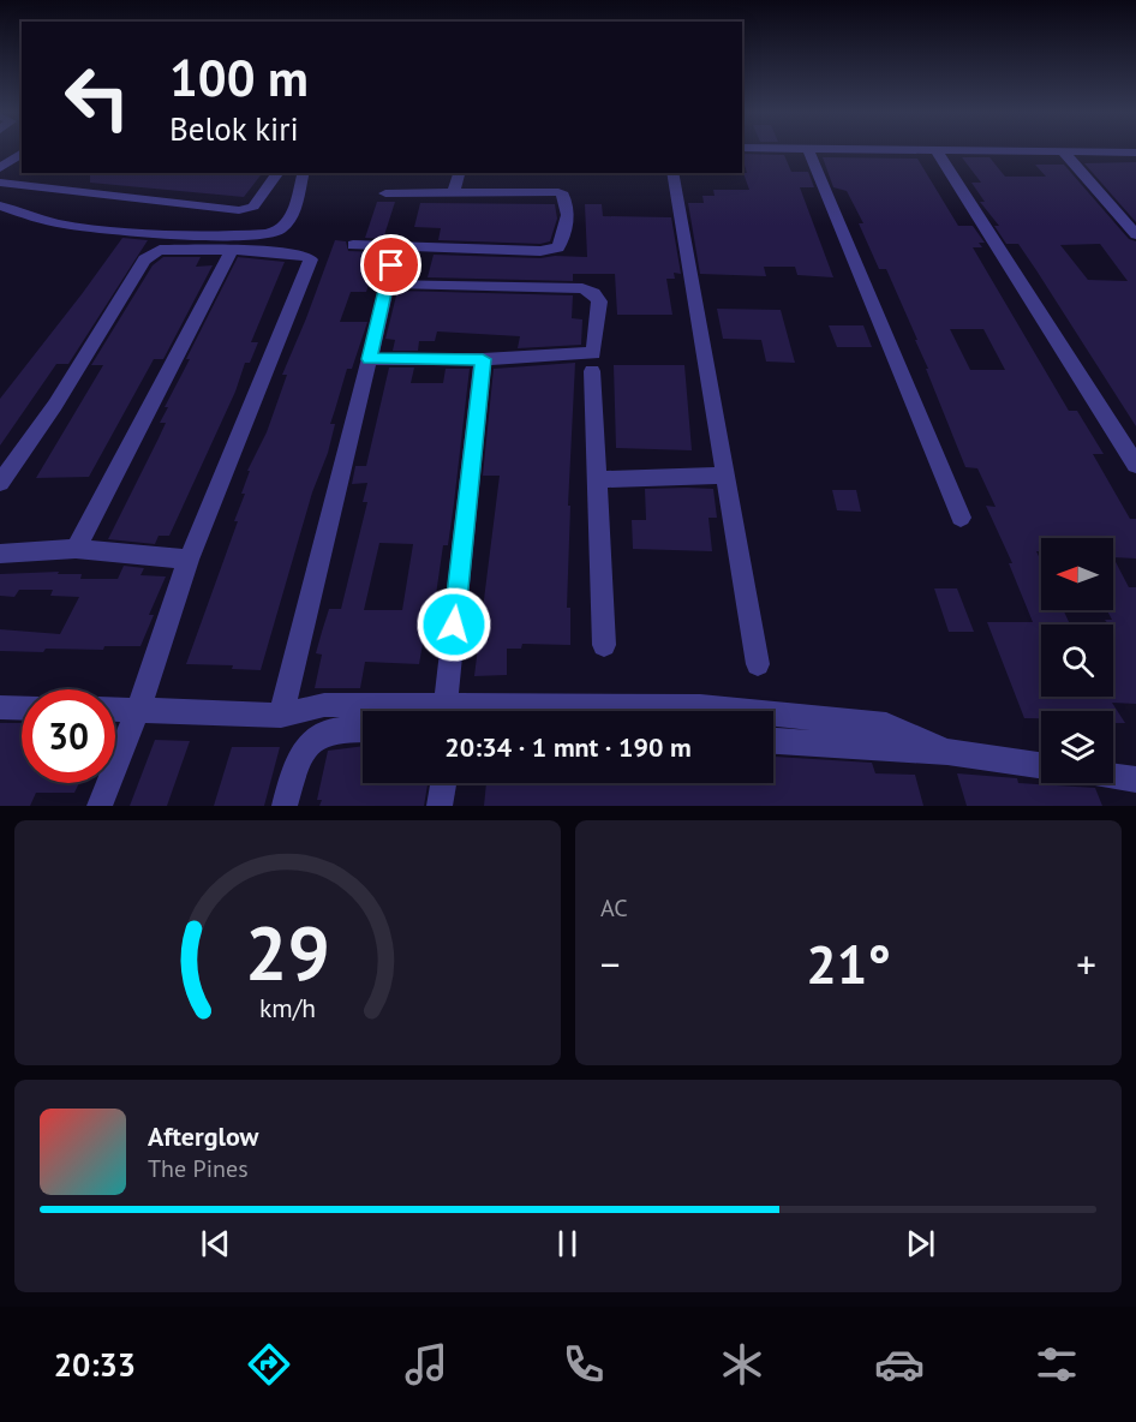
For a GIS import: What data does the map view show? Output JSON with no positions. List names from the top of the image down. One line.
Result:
{"north":"left","page":{"turn":["100 m","Belok kiri"],"limit":"30","trip":"20:34 · 1 mnt · 190 m","tile":"AC","heat":["−","21°","+"],"song":["Afterglow","The Pines"],"tabs":"20:33","gauge":["29","km/h"]}}
